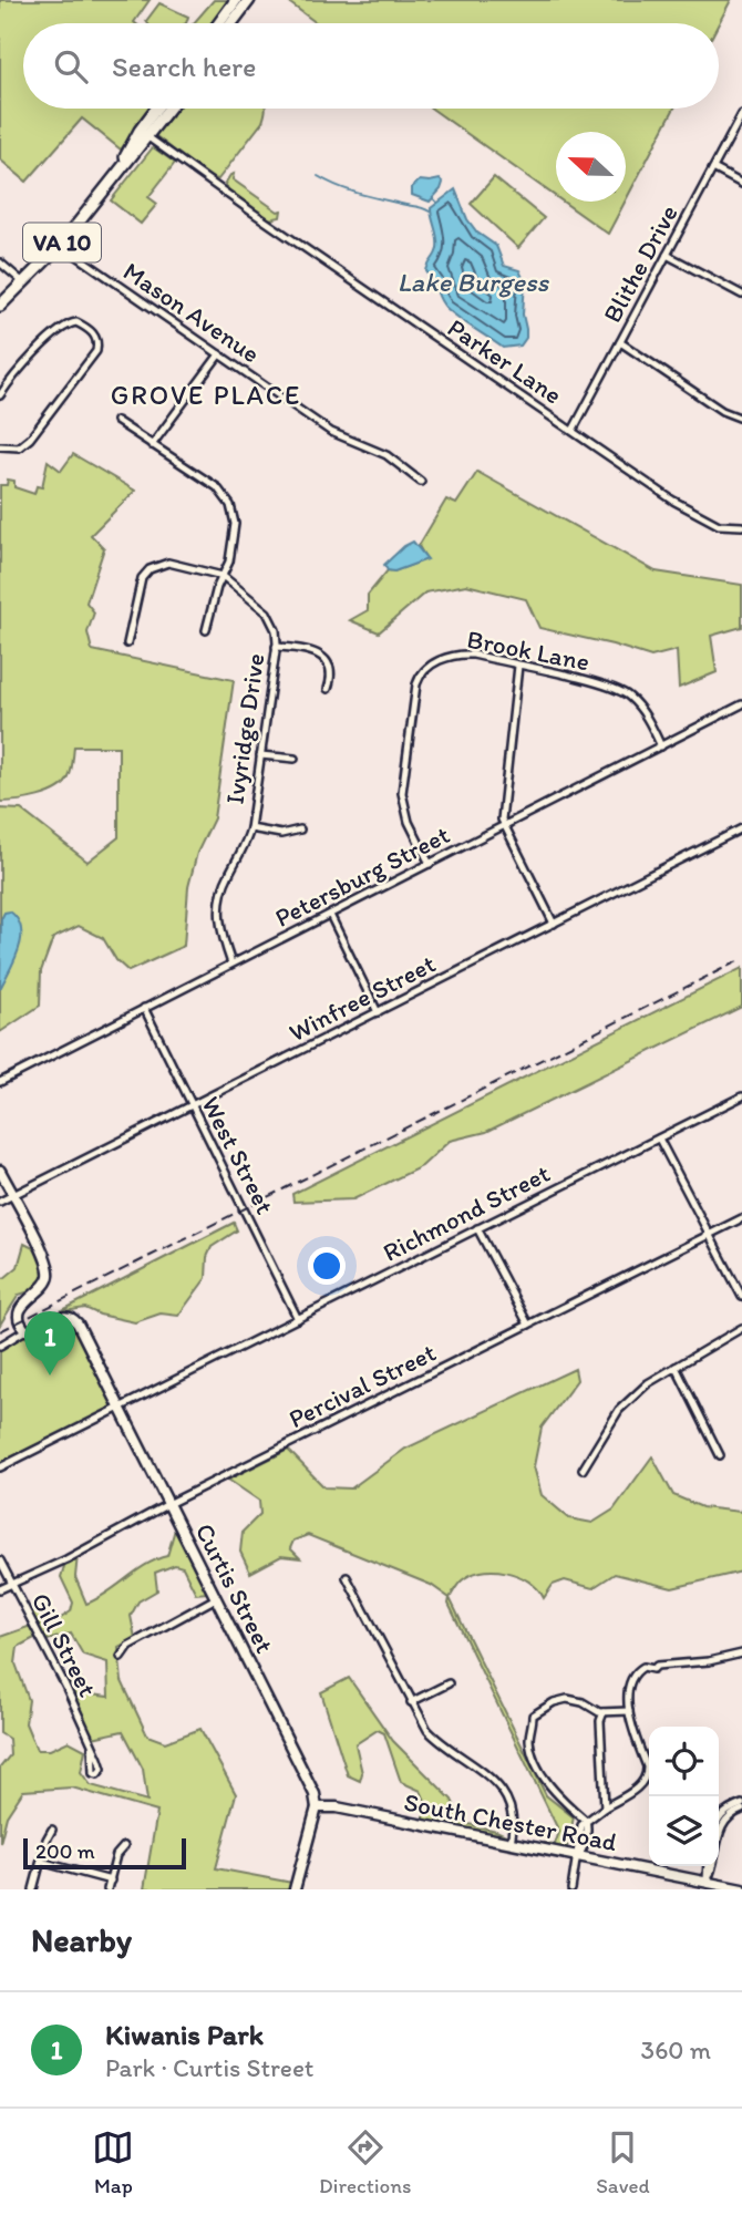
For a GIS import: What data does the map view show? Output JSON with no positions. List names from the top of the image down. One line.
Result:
{"streets":{"main road":["VA 10"],"street":["Blithe Drive","Mason Avenue","Parker Lane","Brook Lane","Ivyridge Drive","Petersburg Street","Winfree Street","West Street","Richmond Street","Percival Street","Curtis Street","Gill Street","South Chester Road"]},"crossings":[["VA 10","Mason Avenue"],["VA 10","Parker Lane"],["Blithe Drive","Parker Lane"],["Brook Lane","Petersburg Street"],["Ivyridge Drive","Petersburg Street"],["Petersburg Street","West Street"],["Winfree Street","West Street"],["West Street","Richmond Street"],["Richmond Street","Curtis Street"],["Percival Street","Curtis Street"],["Percival Street","Gill Street"],["Curtis Street","South Chester Road"]],"districts":["GROVE PLACE"],"water":["Lake Burgess"],"scale_bar":"200 m","north":"left","page":{"search":"Search here","pins":"1","scale":"200 m","heading":"Nearby","list":[{"mark":"1","name":"Kiwanis Park","note":"Park · Curtis Street","value":"360 m"}],"nav":["Map","Directions","Saved"]}}
